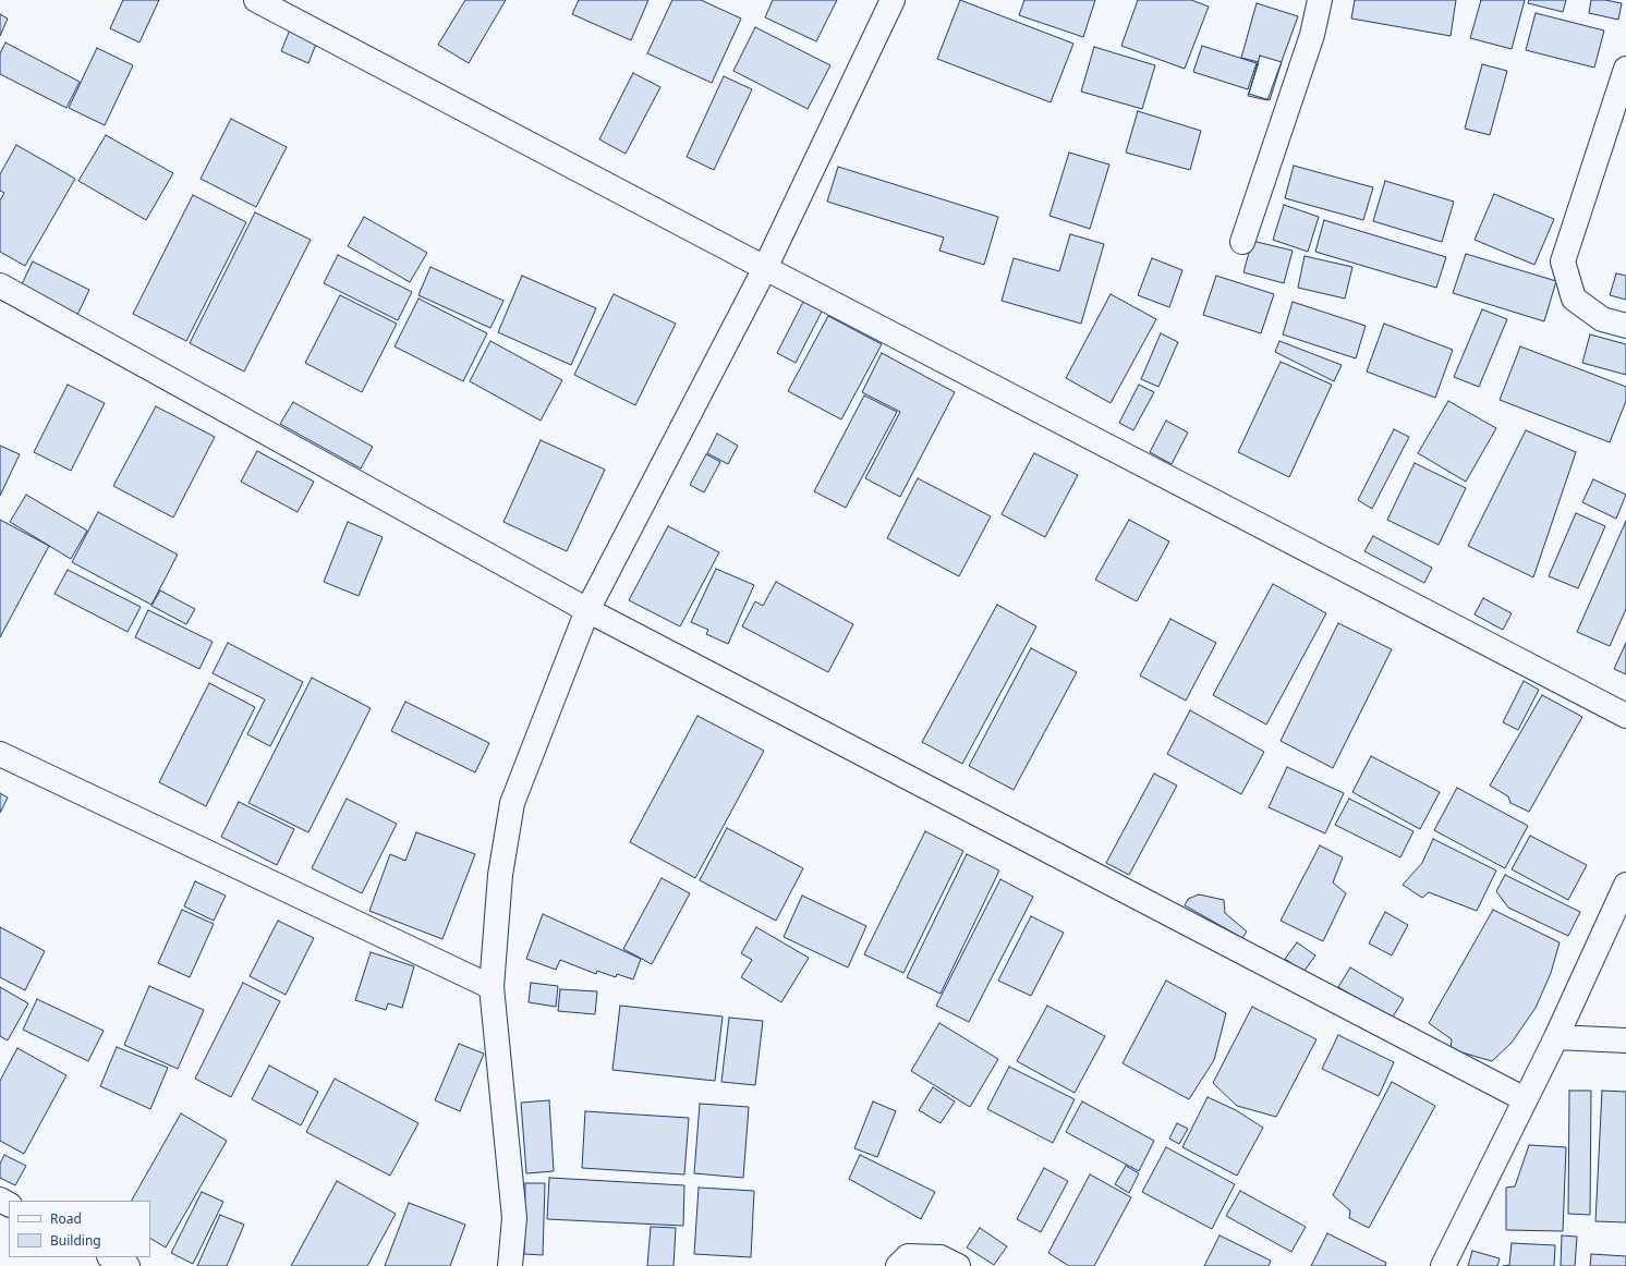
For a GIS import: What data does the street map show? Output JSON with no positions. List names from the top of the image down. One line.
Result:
{"legend":["Road","Building"]}
